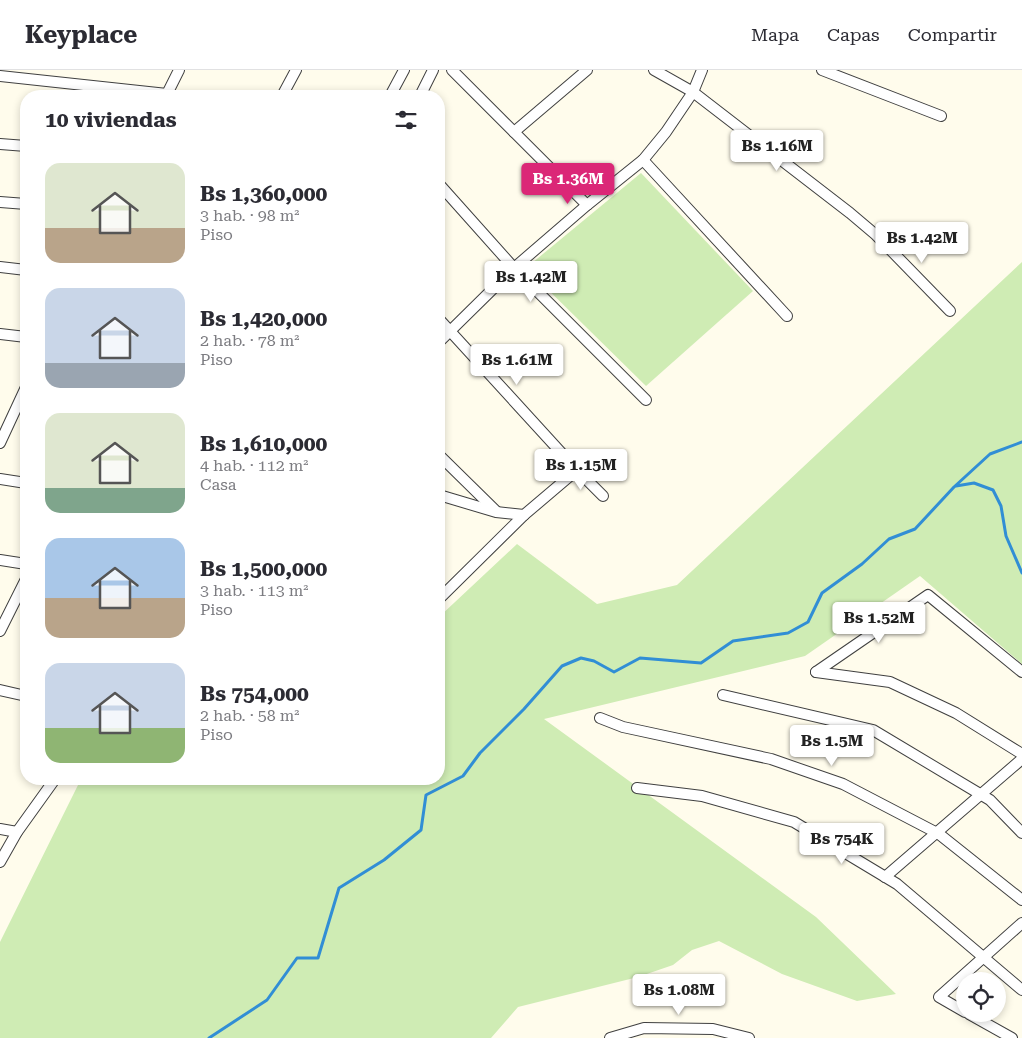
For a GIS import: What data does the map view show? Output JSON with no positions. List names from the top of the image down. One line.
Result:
{"page":{"header":"Keyplace","nav":["Mapa","Capas","Compartir"],"heading":"10 viviendas","price":["Bs 1.16M","Bs 1.36M","Bs 1.42M","Bs 1.42M","Bs 1.61M","Bs 1.15M","Bs 1.52M","Bs 1.5M","Bs 754K","Bs 1.08M"],"list":[{"name":"Bs 1,360,000","note":"3 hab. · 98 m² · Piso"},{"name":"Bs 1,420,000","note":"2 hab. · 78 m² · Piso"},{"name":"Bs 1,610,000","note":"4 hab. · 112 m² · Casa"},{"name":"Bs 1,500,000","note":"3 hab. · 113 m² · Piso"},{"name":"Bs 754,000","note":"2 hab. · 58 m² · Piso"}]}}
